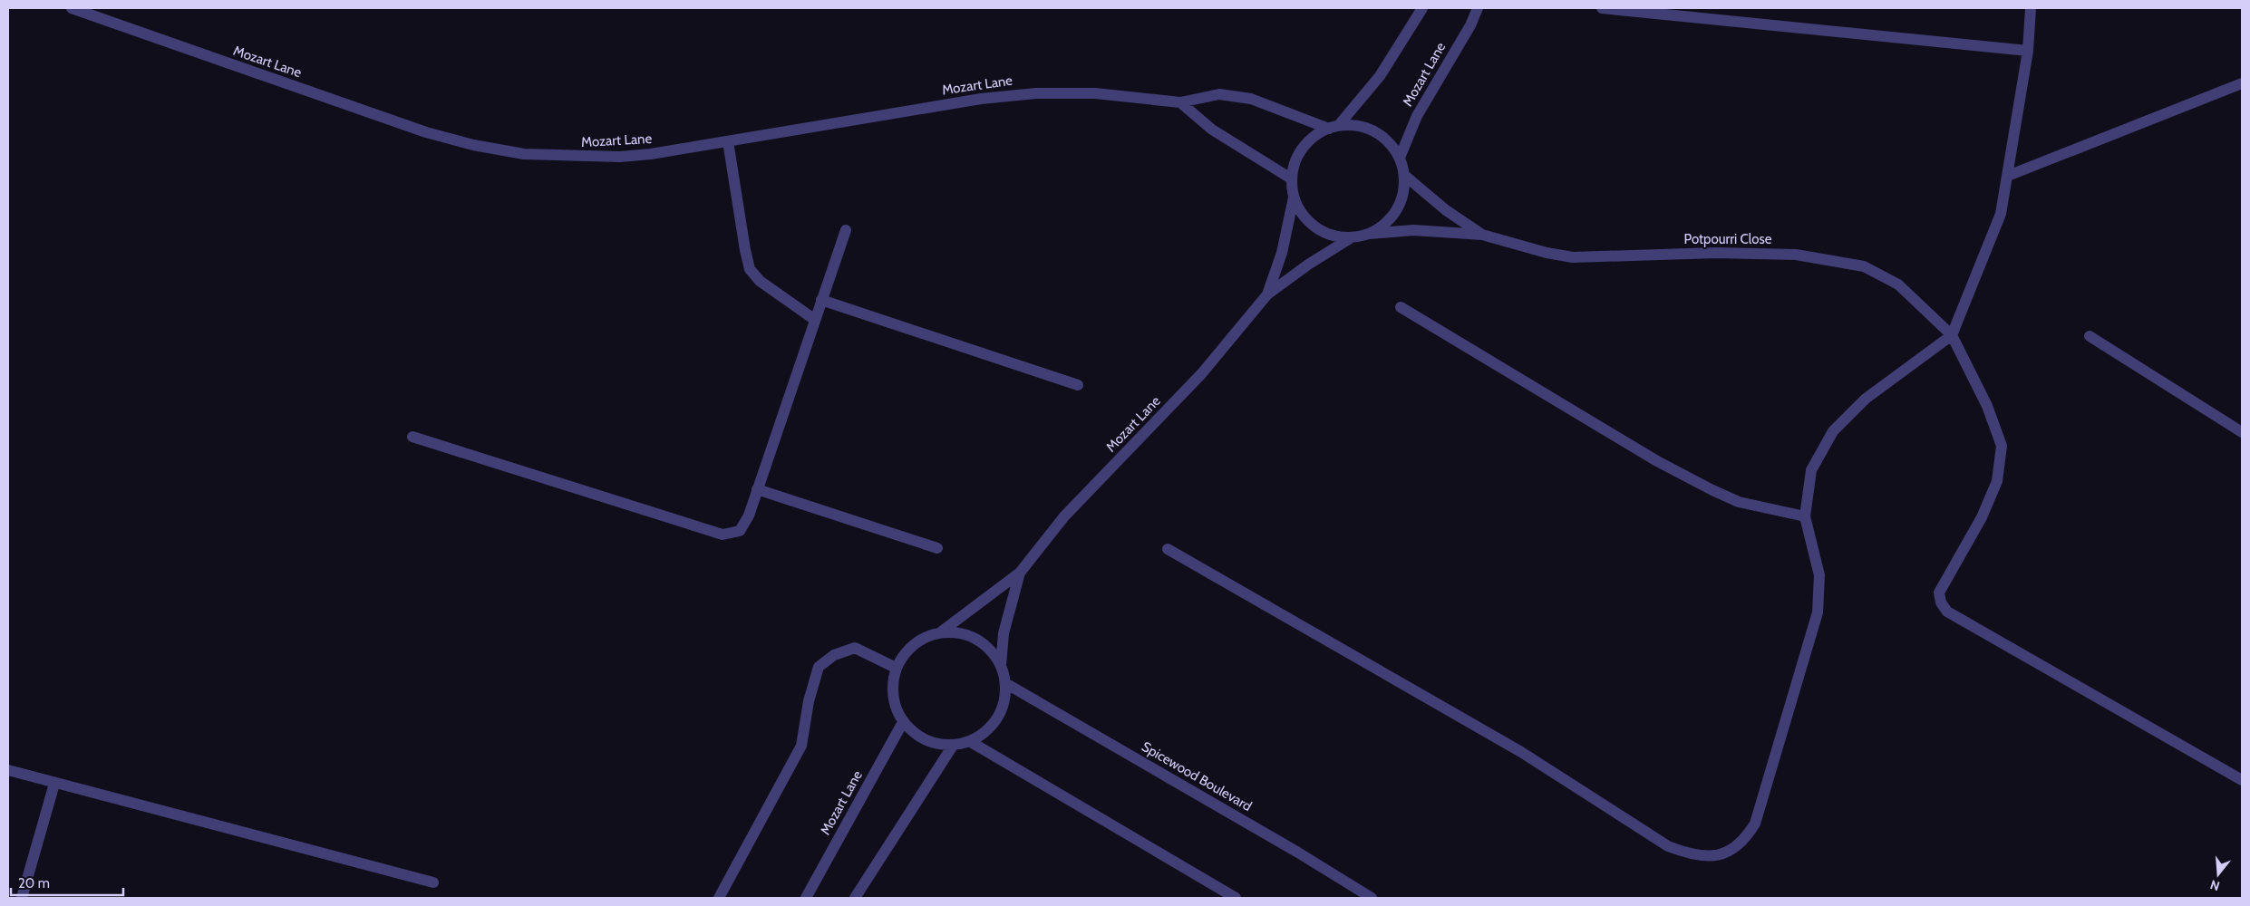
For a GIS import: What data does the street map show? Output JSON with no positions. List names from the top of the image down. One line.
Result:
{"streets":{"street":["Mozart Lane","Potpourri Close","Spicewood Boulevard"]},"crossings":[["Mozart Lane","Potpourri Close"],["Mozart Lane","Spicewood Boulevard"]],"scale_bar":"20 m","north":"bottom"}
